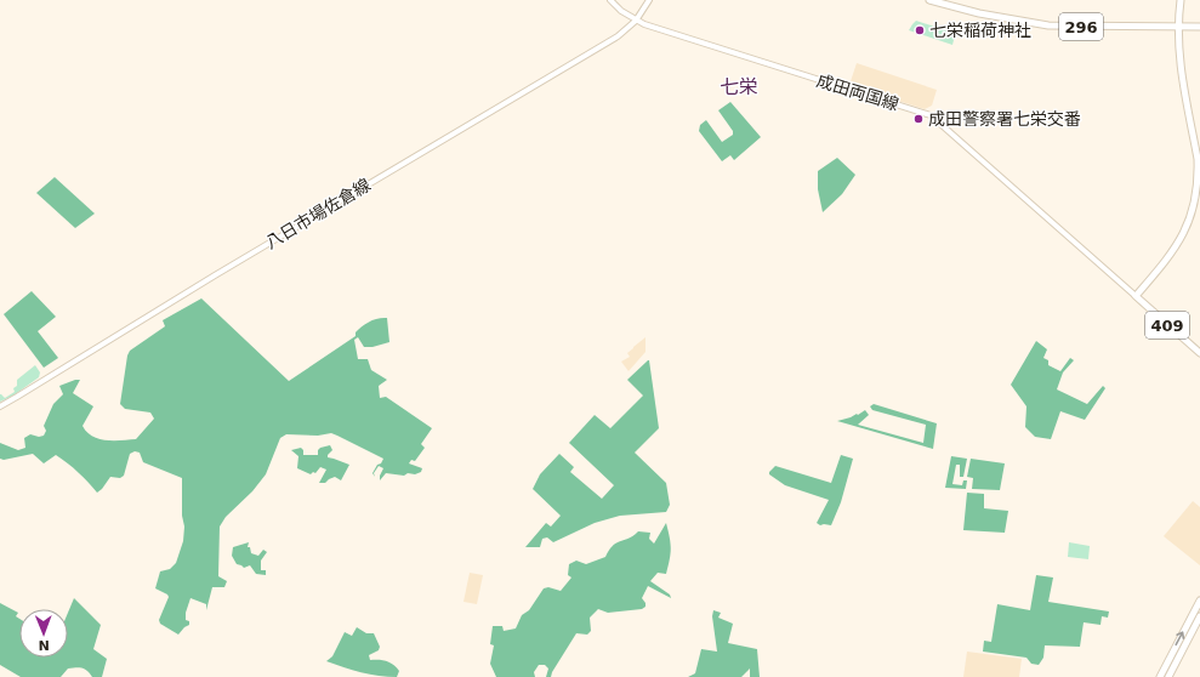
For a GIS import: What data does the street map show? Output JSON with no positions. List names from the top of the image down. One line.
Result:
{"streets":{"highway":["296","409"],"main road":["成田両国線","八日市場佐倉線"]},"crossings":[["296","409"],["成田両国線","八日市場佐倉線"],["成田両国線","409"]],"districts":["七栄"],"places":["七栄稲荷神社","成田警察署七栄交番"],"north":"bottom"}
